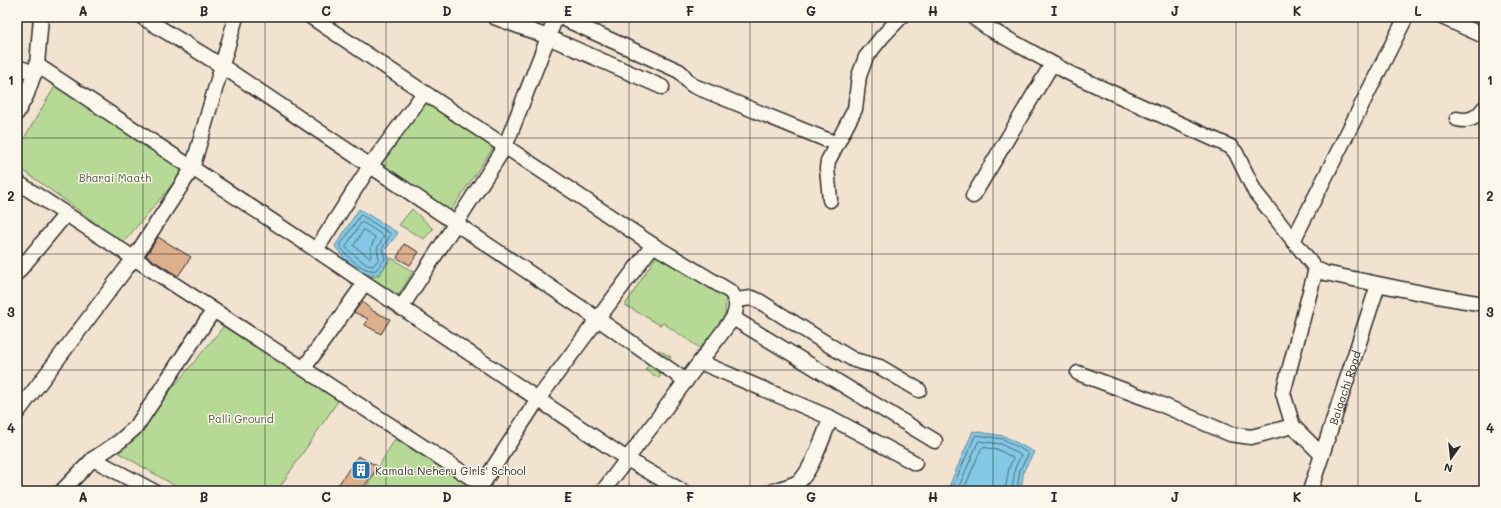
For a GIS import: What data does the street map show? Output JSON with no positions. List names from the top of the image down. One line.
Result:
{"streets":{"street":["Baigachi Road"]},"parks":["Bharai Maath","Palli Ground"],"places":{"building":["Kamala Neheru Girls' School"]},"north":"bottom","grid":{"columns":["A","B","C","D","E","F","G","H","I","J","K","L"],"rows":["1","2","3","4"]}}
